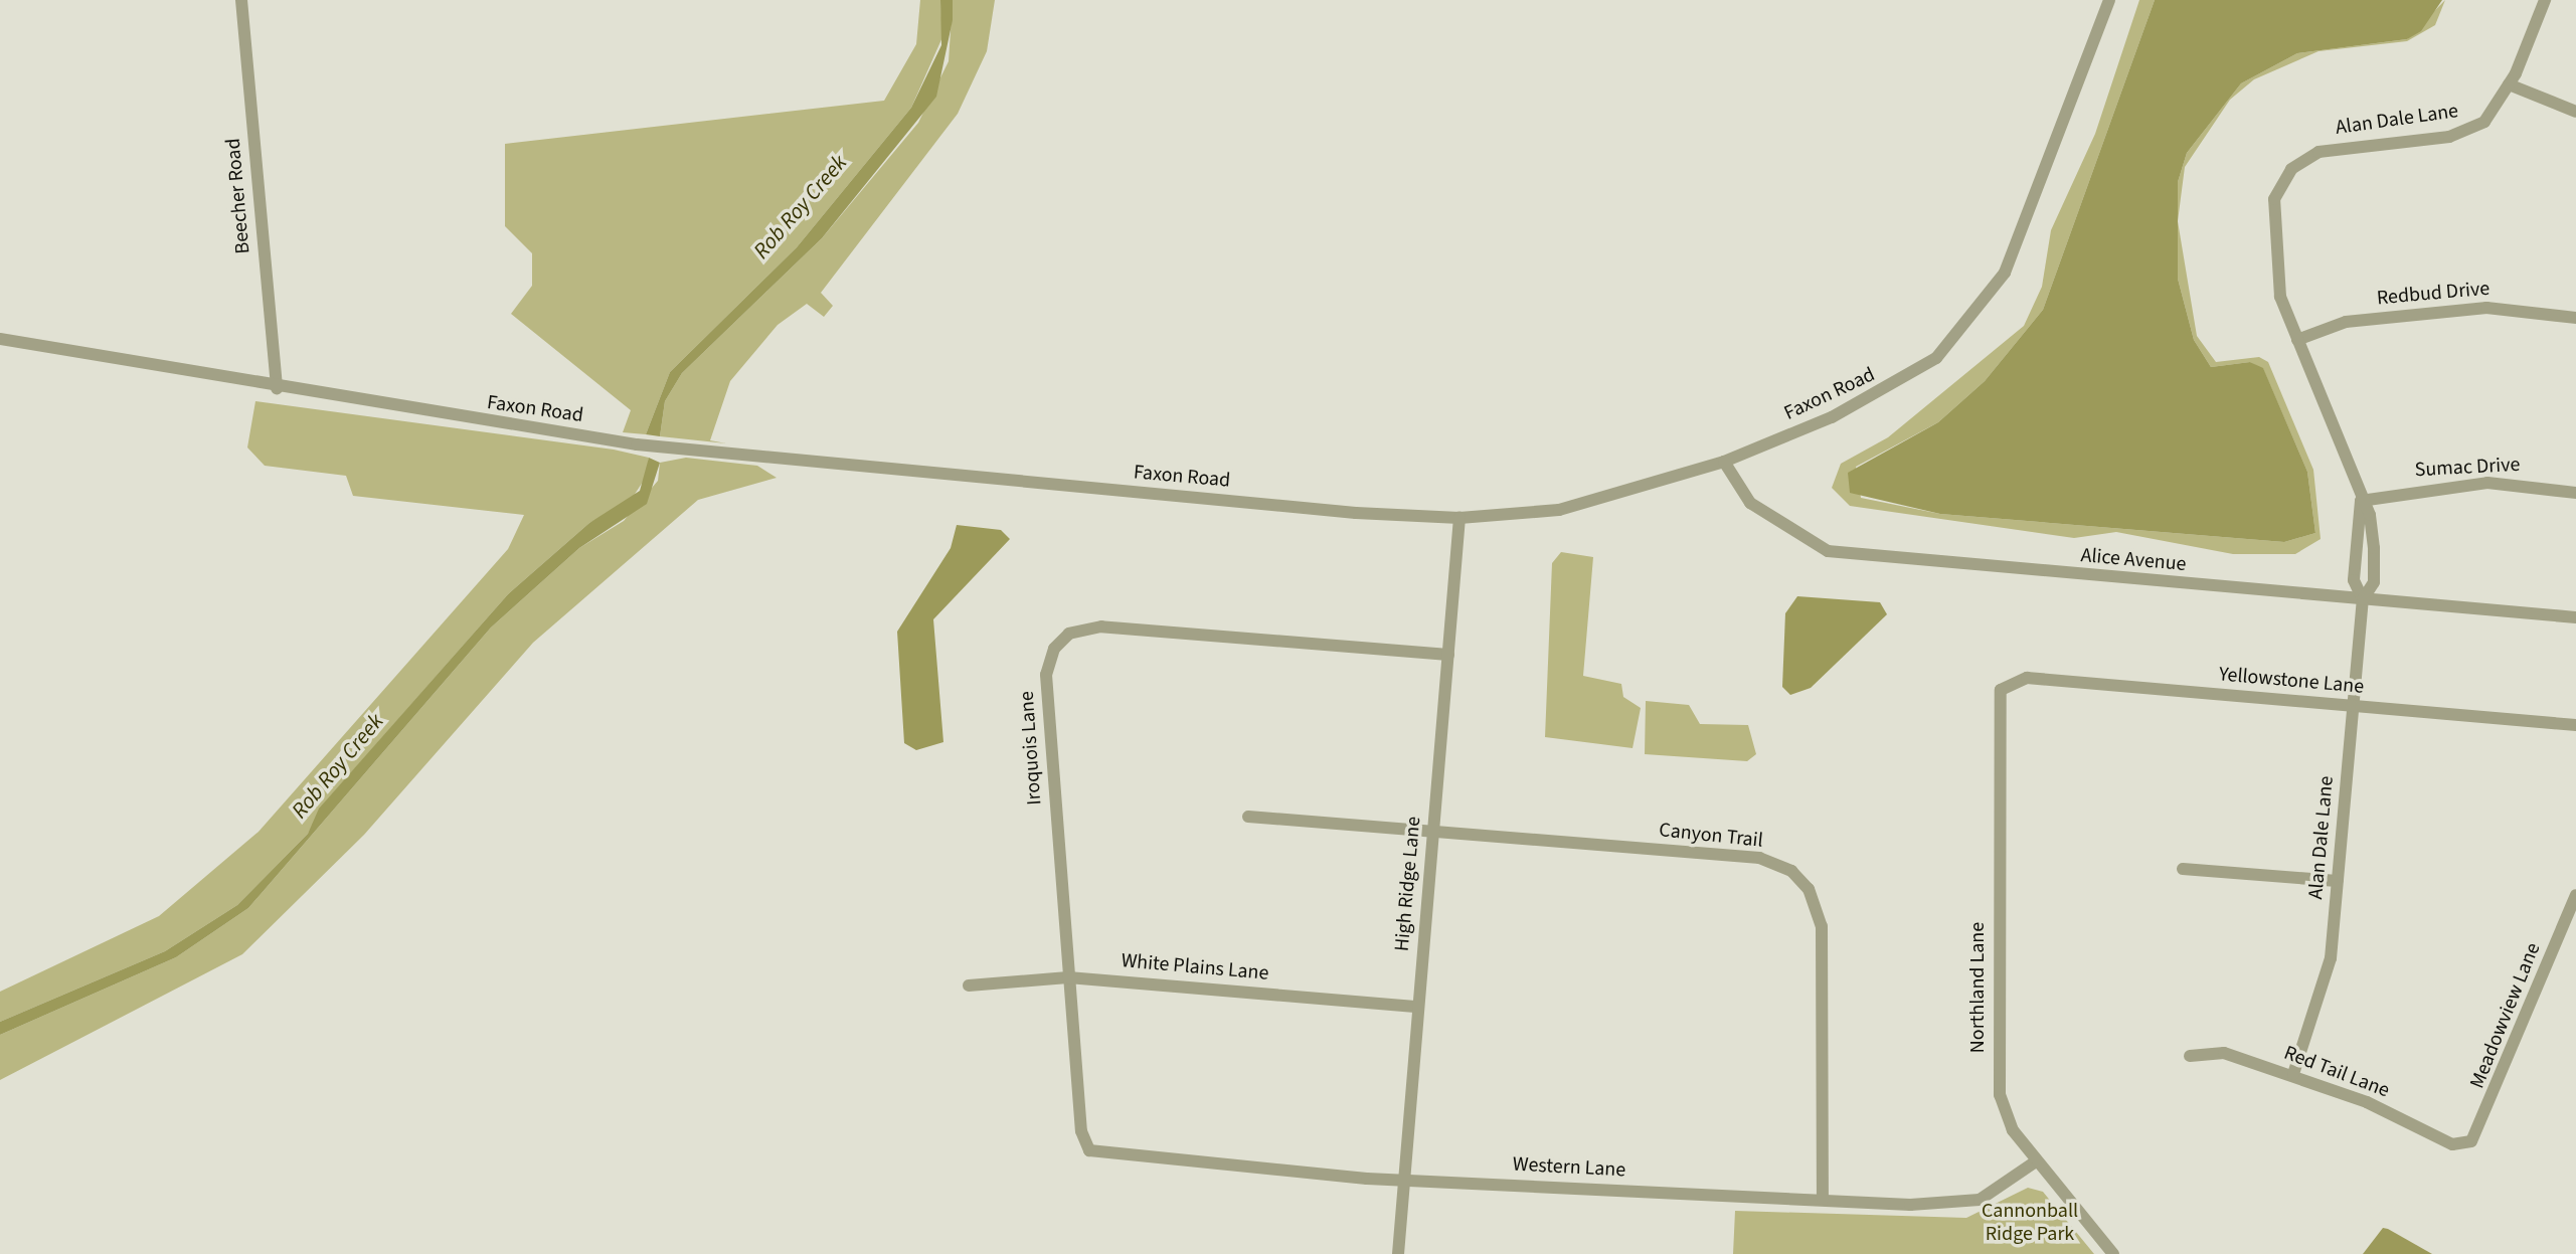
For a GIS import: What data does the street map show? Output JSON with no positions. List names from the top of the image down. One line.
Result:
{"streets":{"street":["Alan Dale Lane","Beecher Road","Redbud Drive","Faxon Road","Sumac Drive","Alice Avenue","Yellowstone Lane","Iroquois Lane","Canyon Trail","High Ridge Lane","White Plains Lane","Northland Lane","Meadowview Lane","Red Tail Lane","Western Lane"]},"crossings":[["Alan Dale Lane","Redbud Drive"],["Alan Dale Lane","Sumac Drive"],["Alan Dale Lane","Alice Avenue"],["Alan Dale Lane","Yellowstone Lane"],["Alan Dale Lane","Red Tail Lane"],["Beecher Road","Faxon Road"],["Faxon Road","Alice Avenue"],["Faxon Road","High Ridge Lane"],["Yellowstone Lane","Northland Lane"],["Iroquois Lane","High Ridge Lane"],["Iroquois Lane","White Plains Lane"],["Iroquois Lane","Western Lane"],["Canyon Trail","High Ridge Lane"],["Canyon Trail","Western Lane"],["High Ridge Lane","White Plains Lane"],["High Ridge Lane","Western Lane"],["Northland Lane","Western Lane"],["Meadowview Lane","Red Tail Lane"]],"water":["Rob Roy Creek"],"parks":["Cannonball Ridge Park"]}
